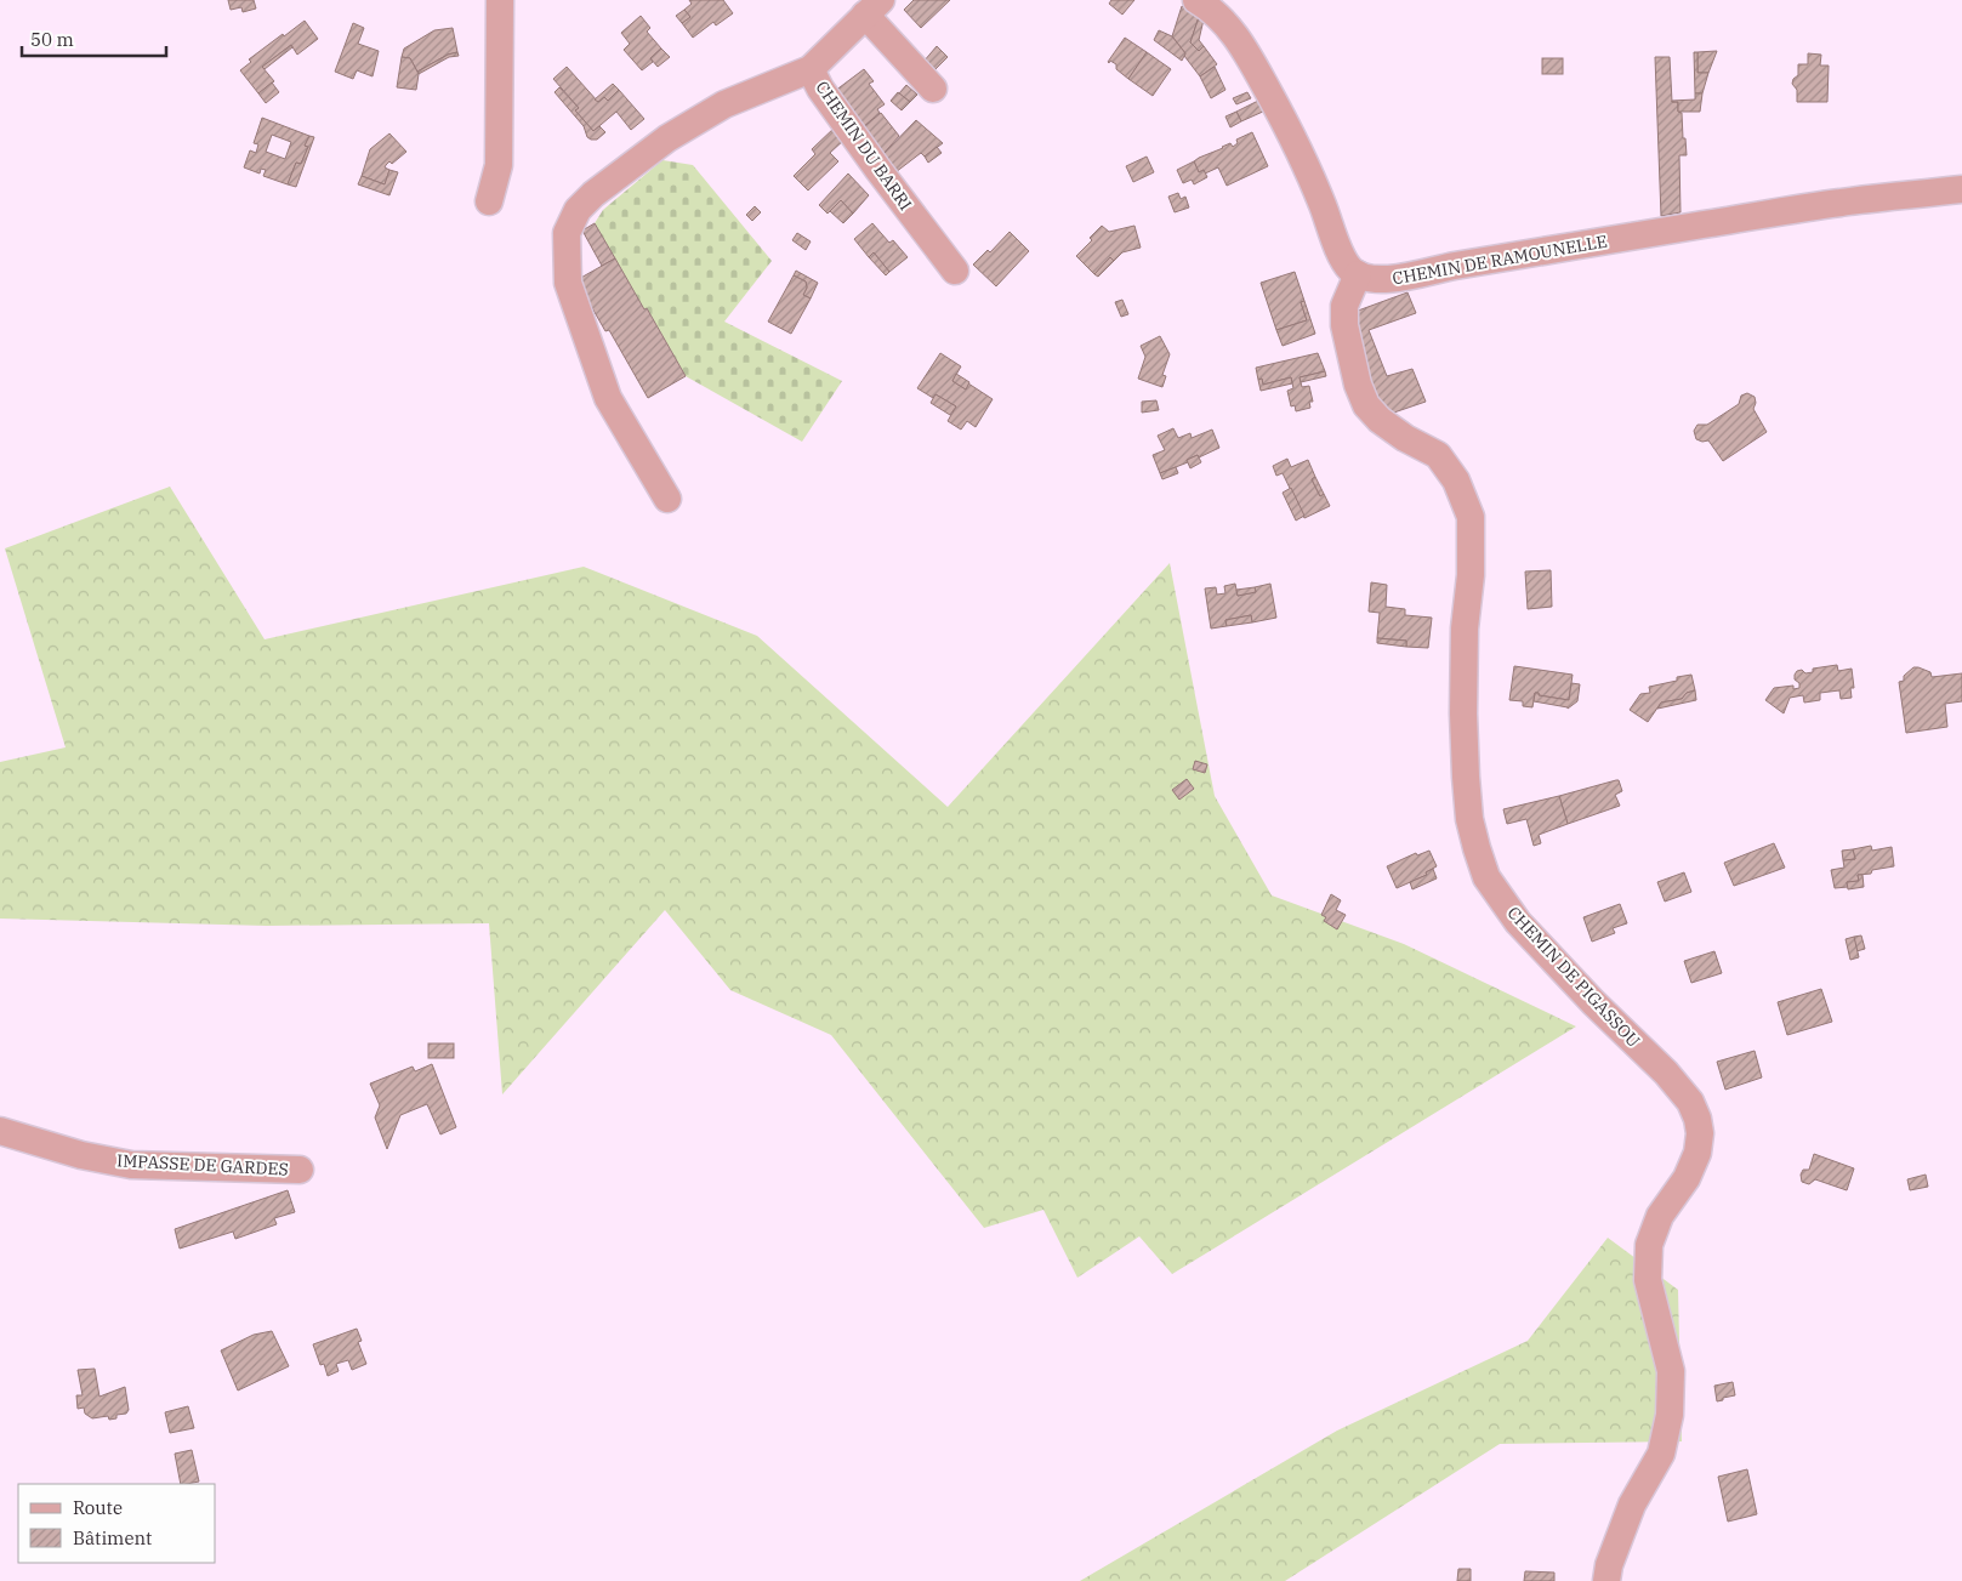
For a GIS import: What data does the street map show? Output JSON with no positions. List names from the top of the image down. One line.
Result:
{"streets":{"street":["CHEMIN DU BARRI","CHEMIN DE RAMOUNELLE","CHEMIN DE PIGASSOU","IMPASSE DE GARDES"]},"crossings":[["CHEMIN DE RAMOUNELLE","CHEMIN DE PIGASSOU"]],"legend":["Route","Bâtiment"],"scale_bar":"50 m"}
